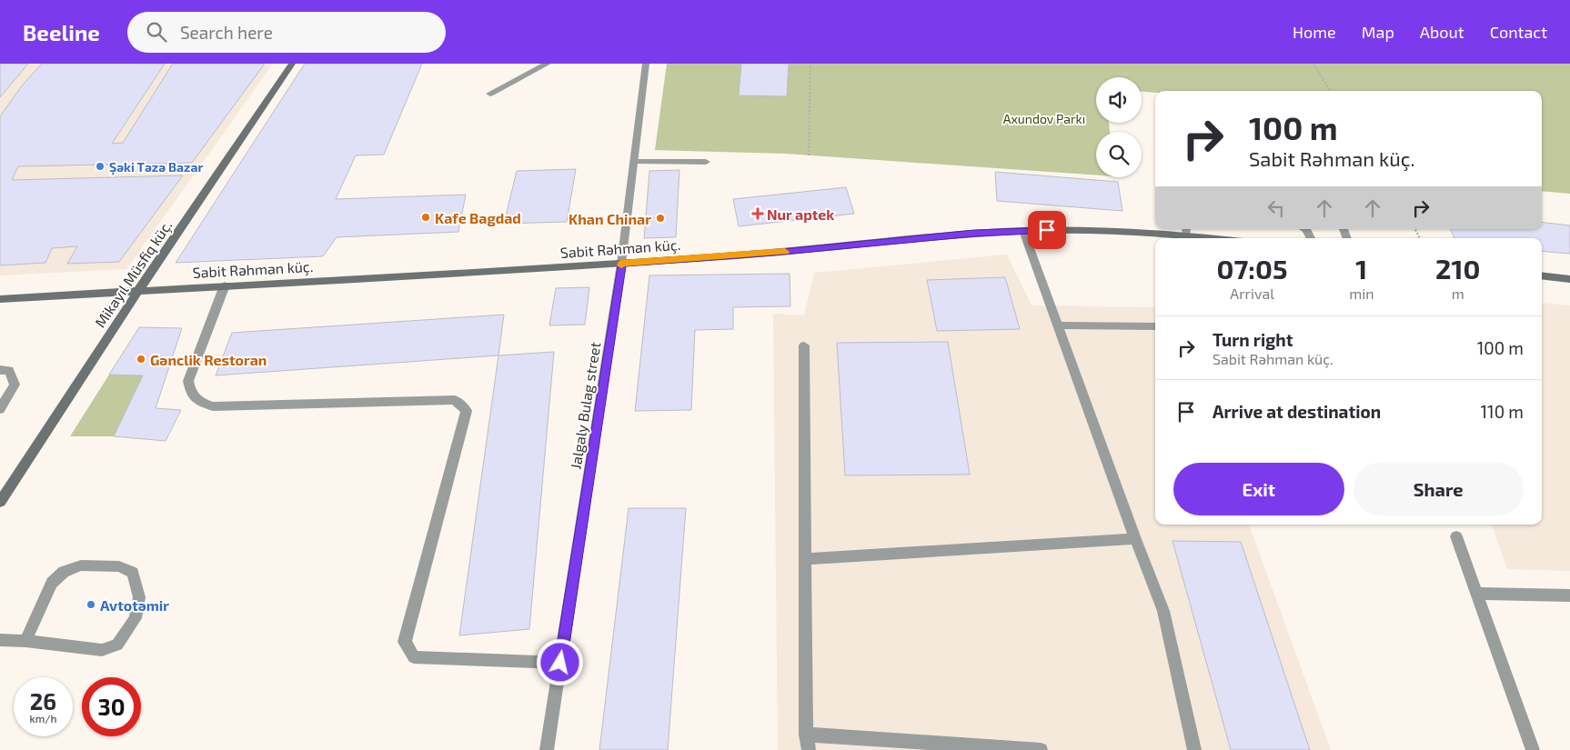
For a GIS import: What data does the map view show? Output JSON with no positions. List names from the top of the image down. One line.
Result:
{"streets":{"main road":["Sabit Rəhman küç.","Mikayıl Müsfiq küç."],"street":["Jalgaly Bulag street"]},"crossings":[["Sabit Rəhman küç.","Mikayıl Müsfiq küç."],["Sabit Rəhman küç.","Jalgaly Bulag street"]],"parks":["Axundov Parkı"],"places":{"other":["Şəki Təzə Bazar","Kafe Bagdad","Khan Chinar","Gənclik Restoran","Avtotəmir"],"health":["Nur aptek"]},"page":{"header":"Beeline","search":"Search here","nav":["Home","Map","About","Contact"],"turn":["100 m","Sabit Rəhman küç."],"eta":["07:05","Arrival","1","min","210","m"],"list":[{"name":"Turn right","note":"Sabit Rəhman küç.","value":"100 m"},{"name":"Arrive at destination","value":"110 m"}],"buttons":["Exit","Share"],"speed":"26 km/h","limit":"30"}}
